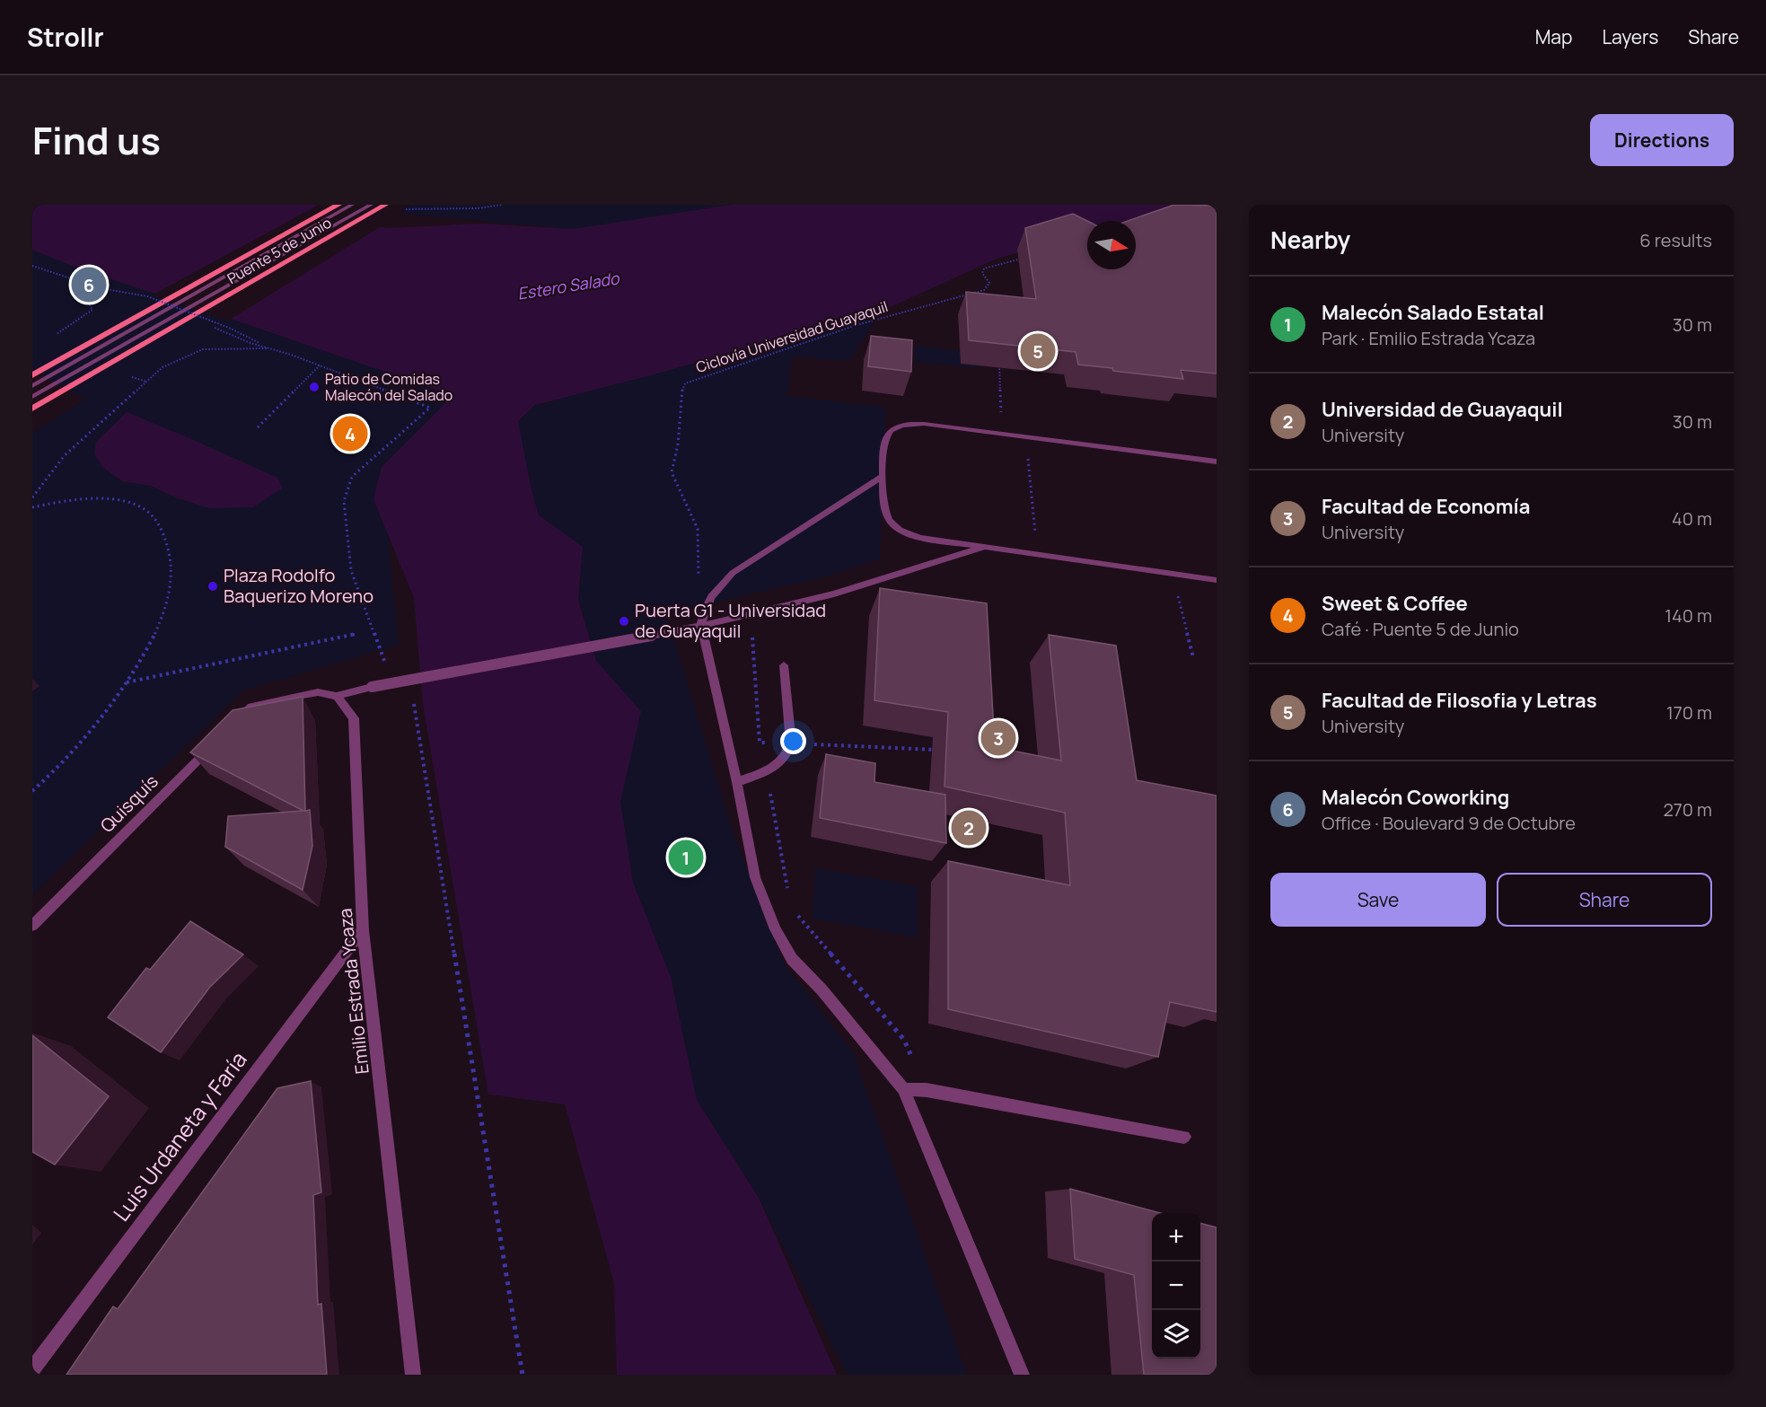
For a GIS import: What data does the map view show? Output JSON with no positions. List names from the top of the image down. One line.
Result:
{"streets":{"main road":["Puente 5 de Junio"],"street":["Quisquís","Emilio Estrada Ycaza","Luis Urdaneta y Faría"],"path":["Ciclovía Universidad Guayaquil"]},"crossings":[["Emilio Estrada Ycaza","Luis Urdaneta y Faría"]],"water":["Estero Salado"],"places":["Patio de Comidas Malecón del Salado","Plaza Rodolfo Baquerizo Moreno","Puerta G1 - Universidad de Guayaquil"],"north":"right","page":{"header":"Strollr","nav":["Map","Layers","Share"],"title":"Find us","buttons":["Directions",["Save","Share"]],"heading":["Nearby","6 results"],"pins":["6","5","4","3","2","1"],"list":[{"mark":"1","name":"Malecón Salado Estatal","note":"Park · Emilio Estrada Ycaza","value":"30 m"},{"mark":"2","name":"Universidad de Guayaquil","note":"University","value":"30 m"},{"mark":"3","name":"Facultad de Economía","note":"University","value":"40 m"},{"mark":"4","name":"Sweet & Coffee","note":"Café · Puente 5 de Junio","value":"140 m"},{"mark":"5","name":"Facultad de Filosofia y Letras","note":"University","value":"170 m"},{"mark":"6","name":"Malecón Coworking","note":"Office · Boulevard 9 de Octubre","value":"270 m"}],"map_buttons":["+","−"]}}
